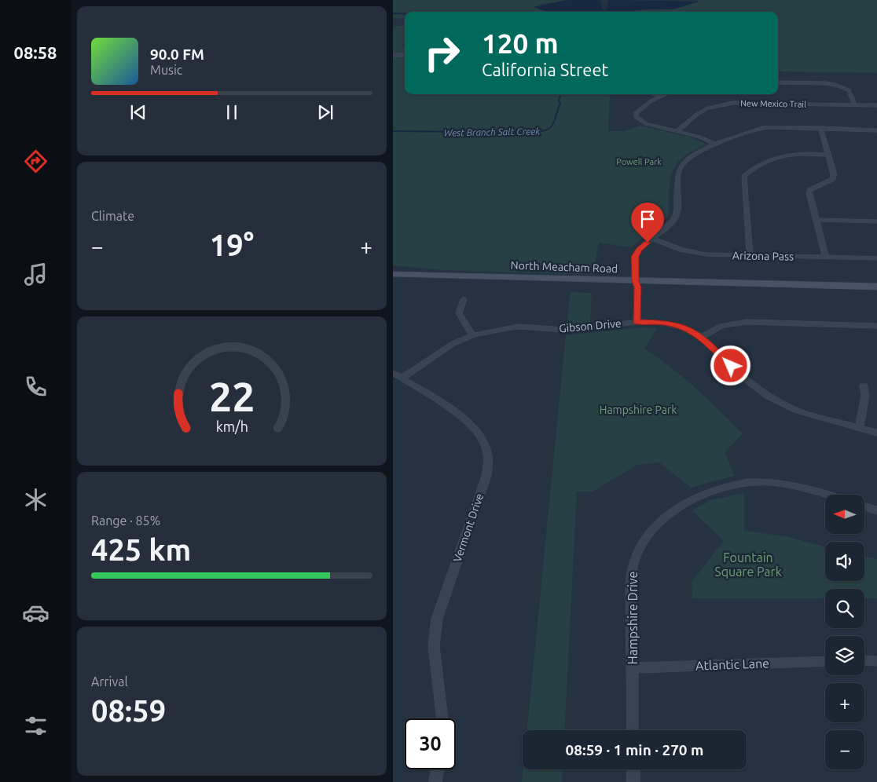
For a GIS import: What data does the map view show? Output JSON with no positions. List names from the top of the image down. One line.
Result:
{"streets":{"main road":["North Meacham Road"],"street":["New Mexico Trail","Arizona Pass","Gibson Drive","Vermont Drive","Hampshire Drive","Atlantic Lane"]},"crossings":[["Gibson Drive","Vermont Drive"],["Hampshire Drive","Atlantic Lane"]],"water":["West Branch Salt Creek"],"parks":["Powell Park","Hampshire Park","Fountain Square Park"],"north":"left","page":{"tabs":"08:58","turn":["120 m","California Street"],"song":["90.0 FM","Music"],"tile":["Climate",["Range · 85%","425 km"],["Arrival","08:59"]],"heat":["−","19°","+"],"map_buttons":["+","−"],"limit":"30","trip":"08:59 · 1 min · 270 m","gauge":["22","km/h"]}}
